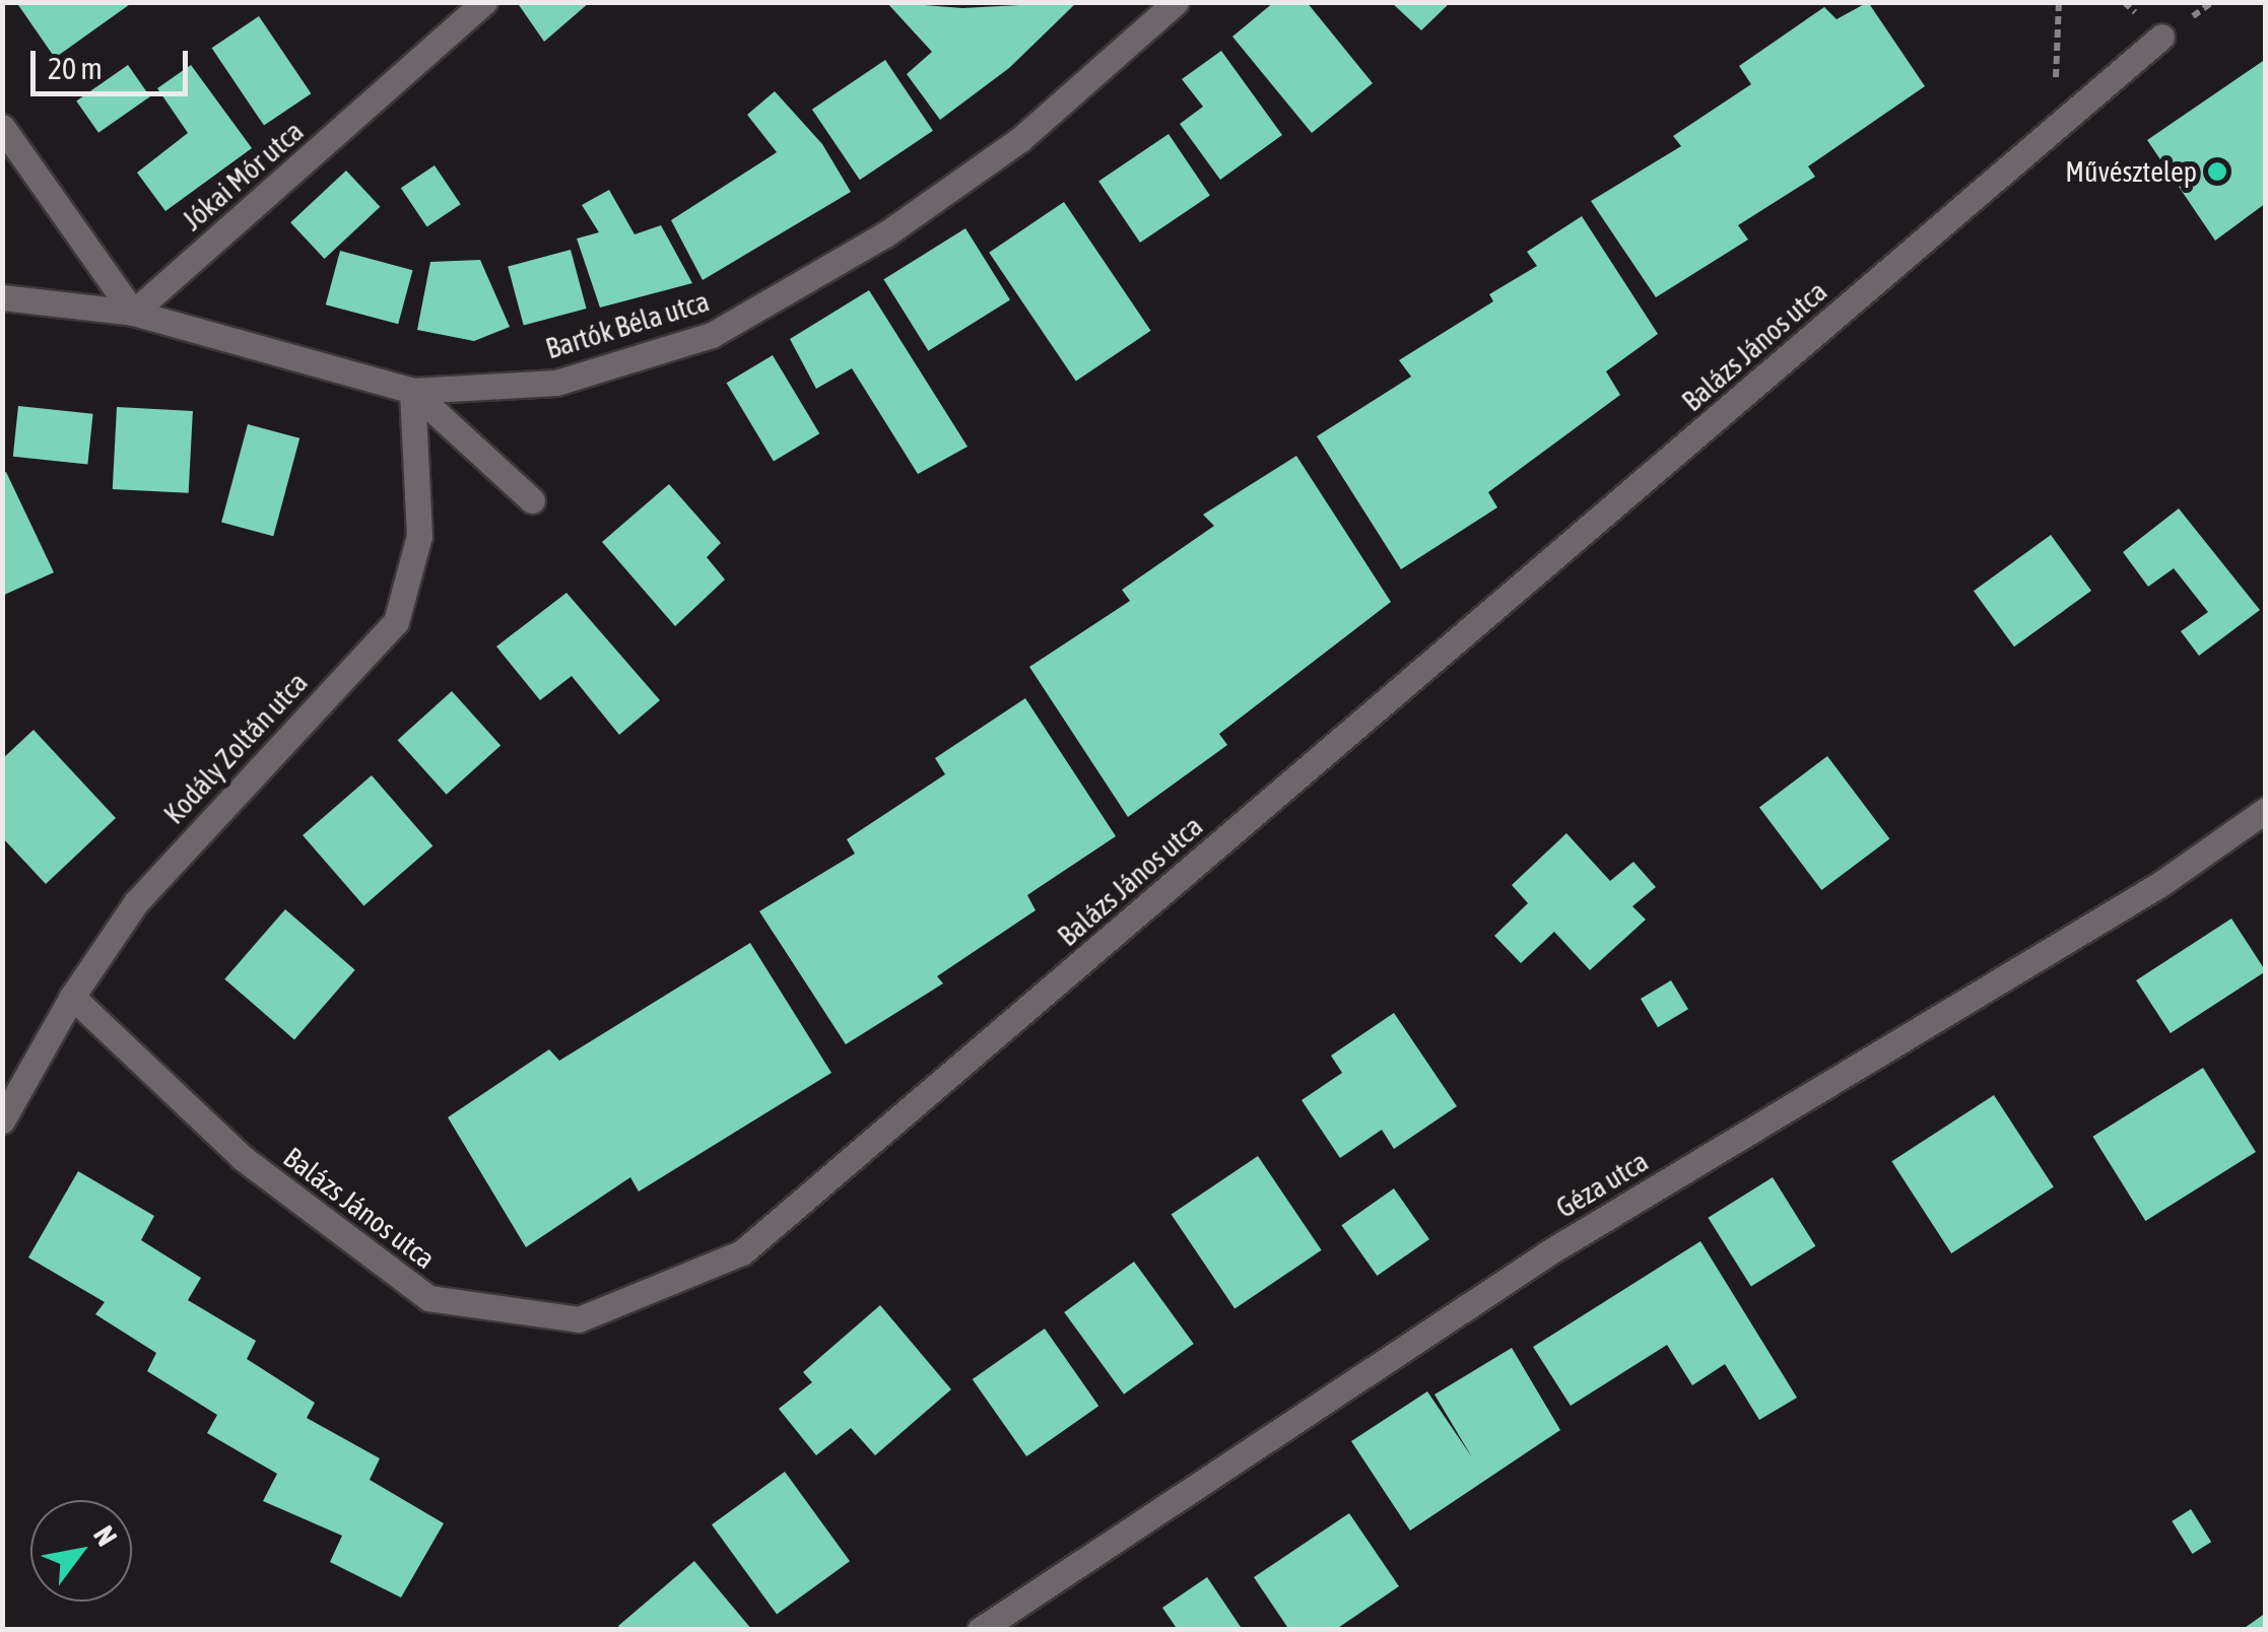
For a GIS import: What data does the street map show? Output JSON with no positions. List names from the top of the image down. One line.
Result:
{"streets":{"street":["Jókai Mór utca","Bartók Béla utca","Balázs János utca","Kodály Zoltán utca","Géza utca"]},"crossings":[["Jókai Mór utca","Bartók Béla utca"],["Bartók Béla utca","Kodály Zoltán utca"],["Balázs János utca","Kodály Zoltán utca"]],"places":["Művésztelep"],"scale_bar":"20 m","north":"top right"}
